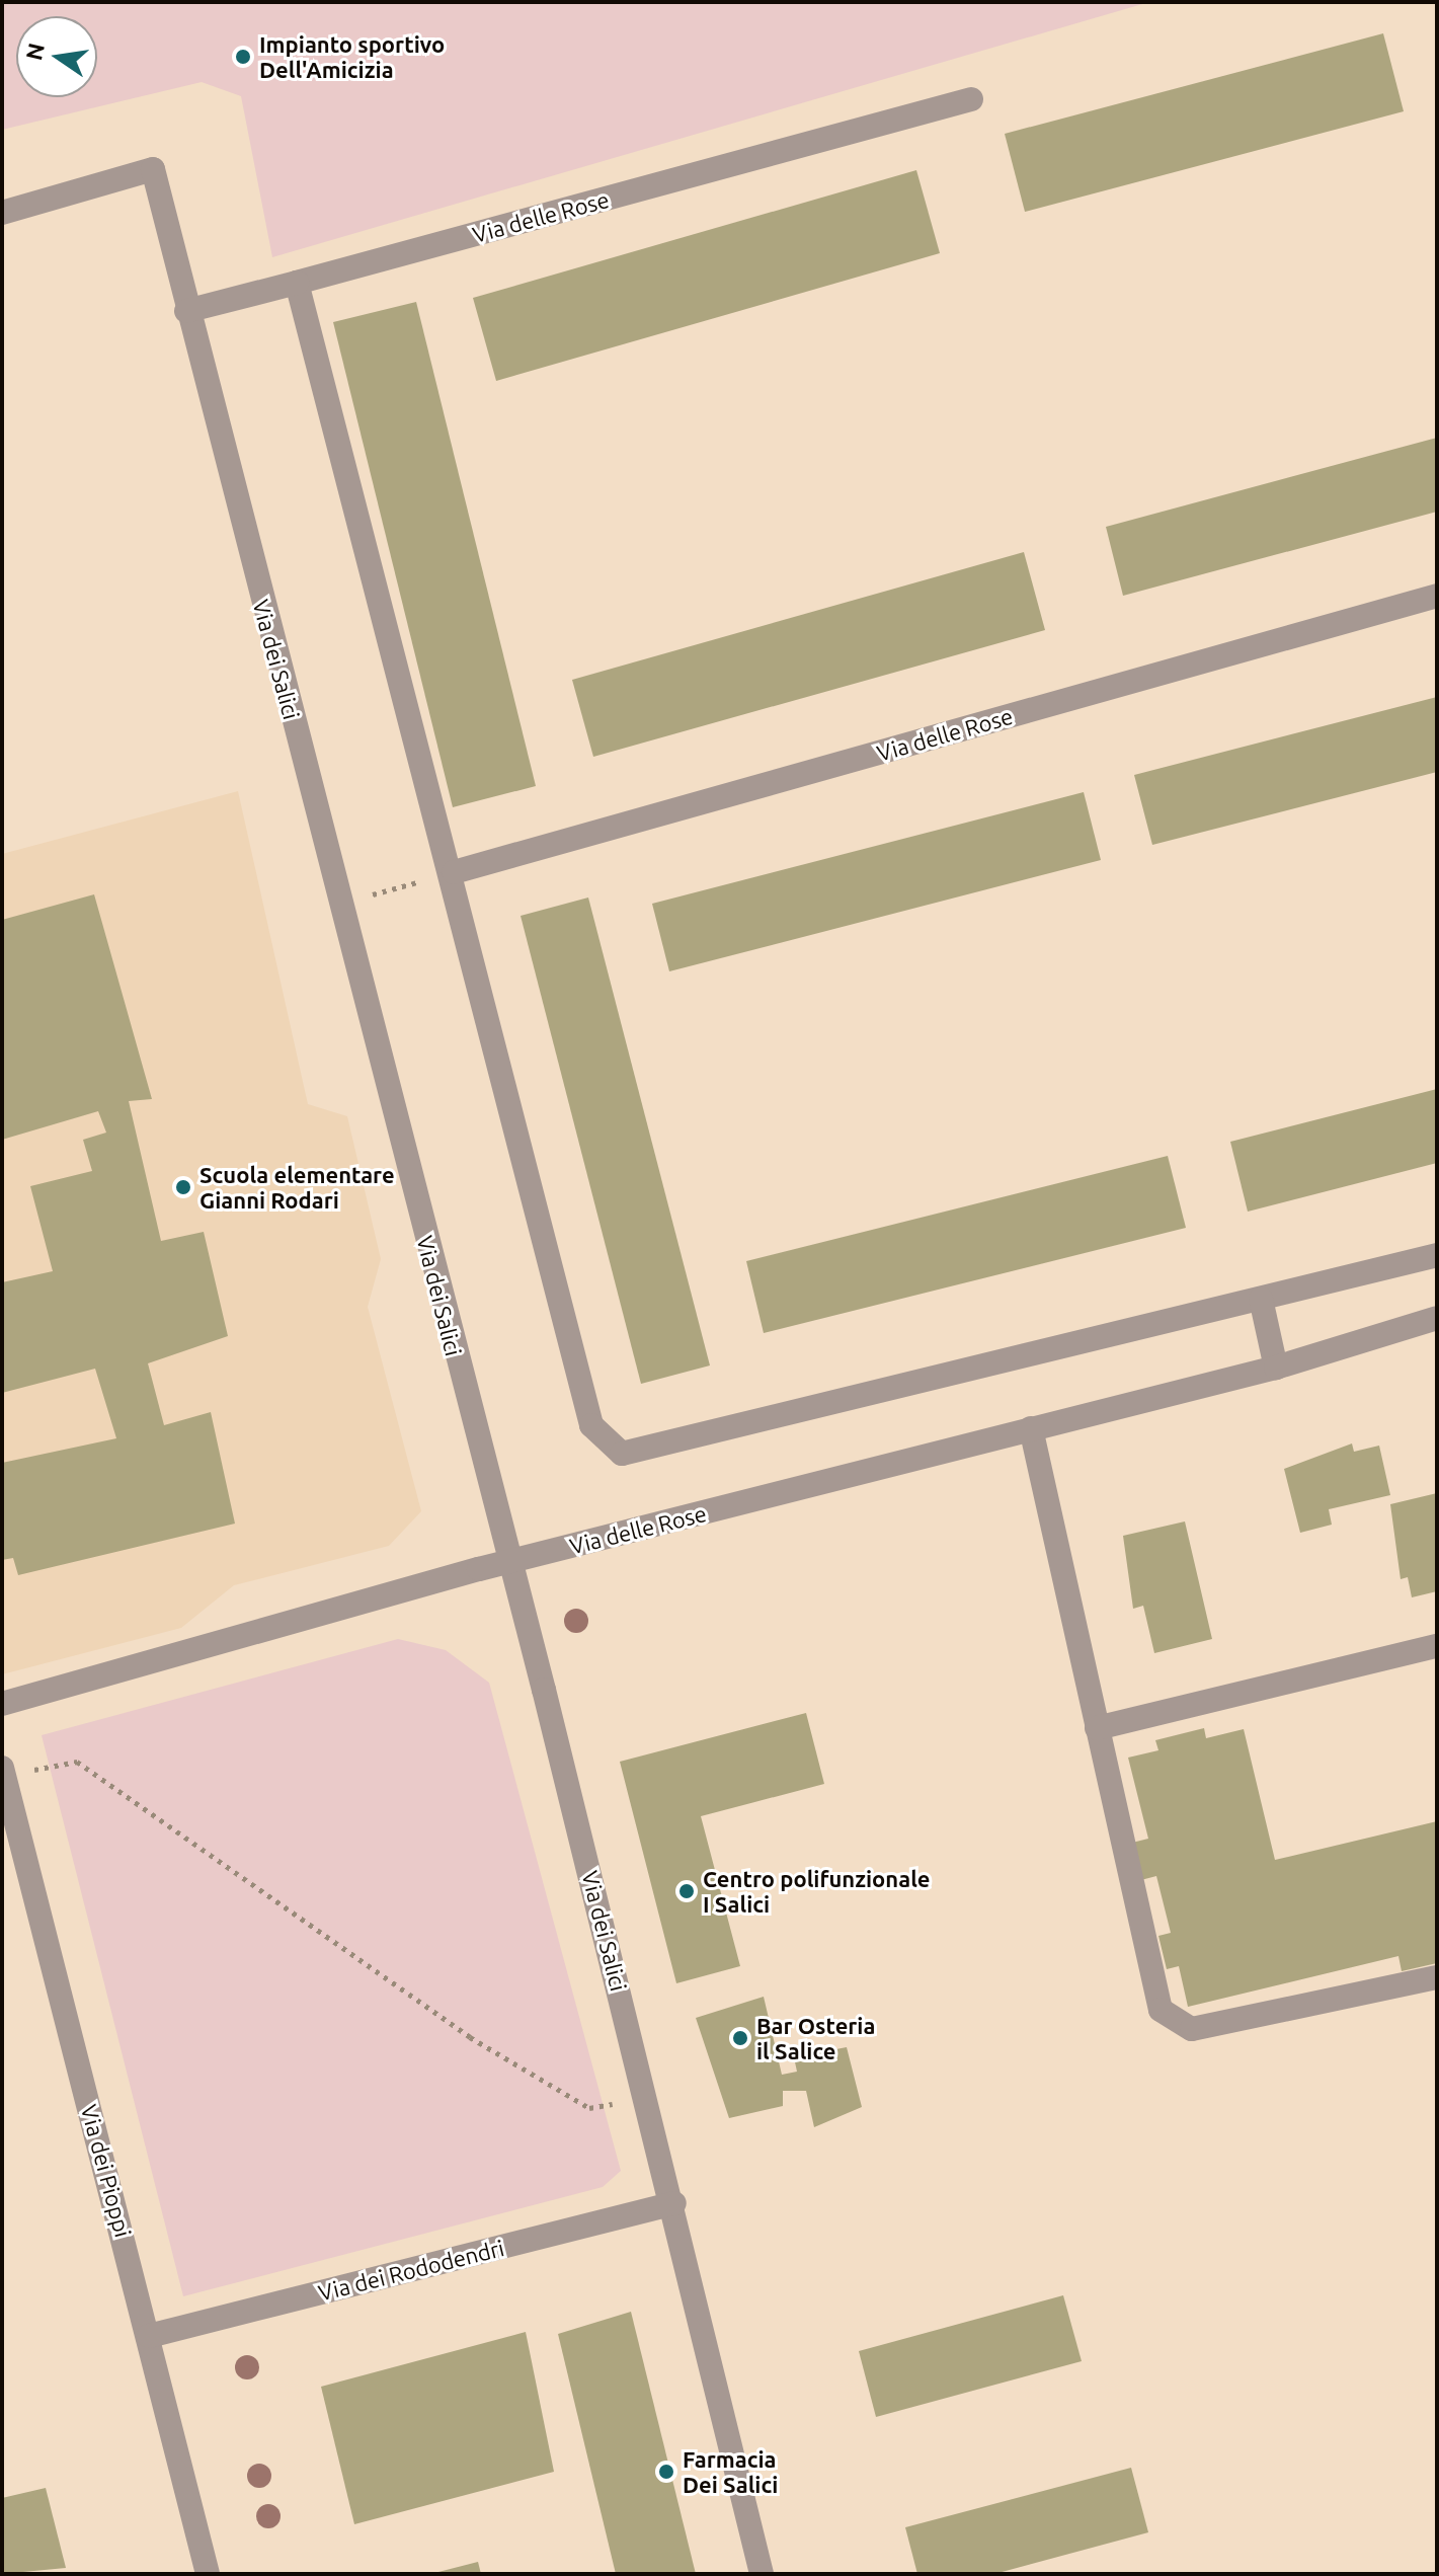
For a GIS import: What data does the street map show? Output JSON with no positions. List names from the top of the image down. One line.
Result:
{"streets":{"street":["Via delle Rose","Via dei Salici","Via dei Pioppi","Via dei Rododendri"]},"crossings":[["Via delle Rose","Via dei Salici"],["Via dei Salici","Via dei Rododendri"],["Via dei Pioppi","Via dei Rododendri"]],"places":["Impianto sportivo Dell'Amicizia","Scuola elementare Gianni Rodari","Centro polifunzionale I Salici","Bar Osteria il Salice","Farmacia Dei Salici"],"north":"left"}
